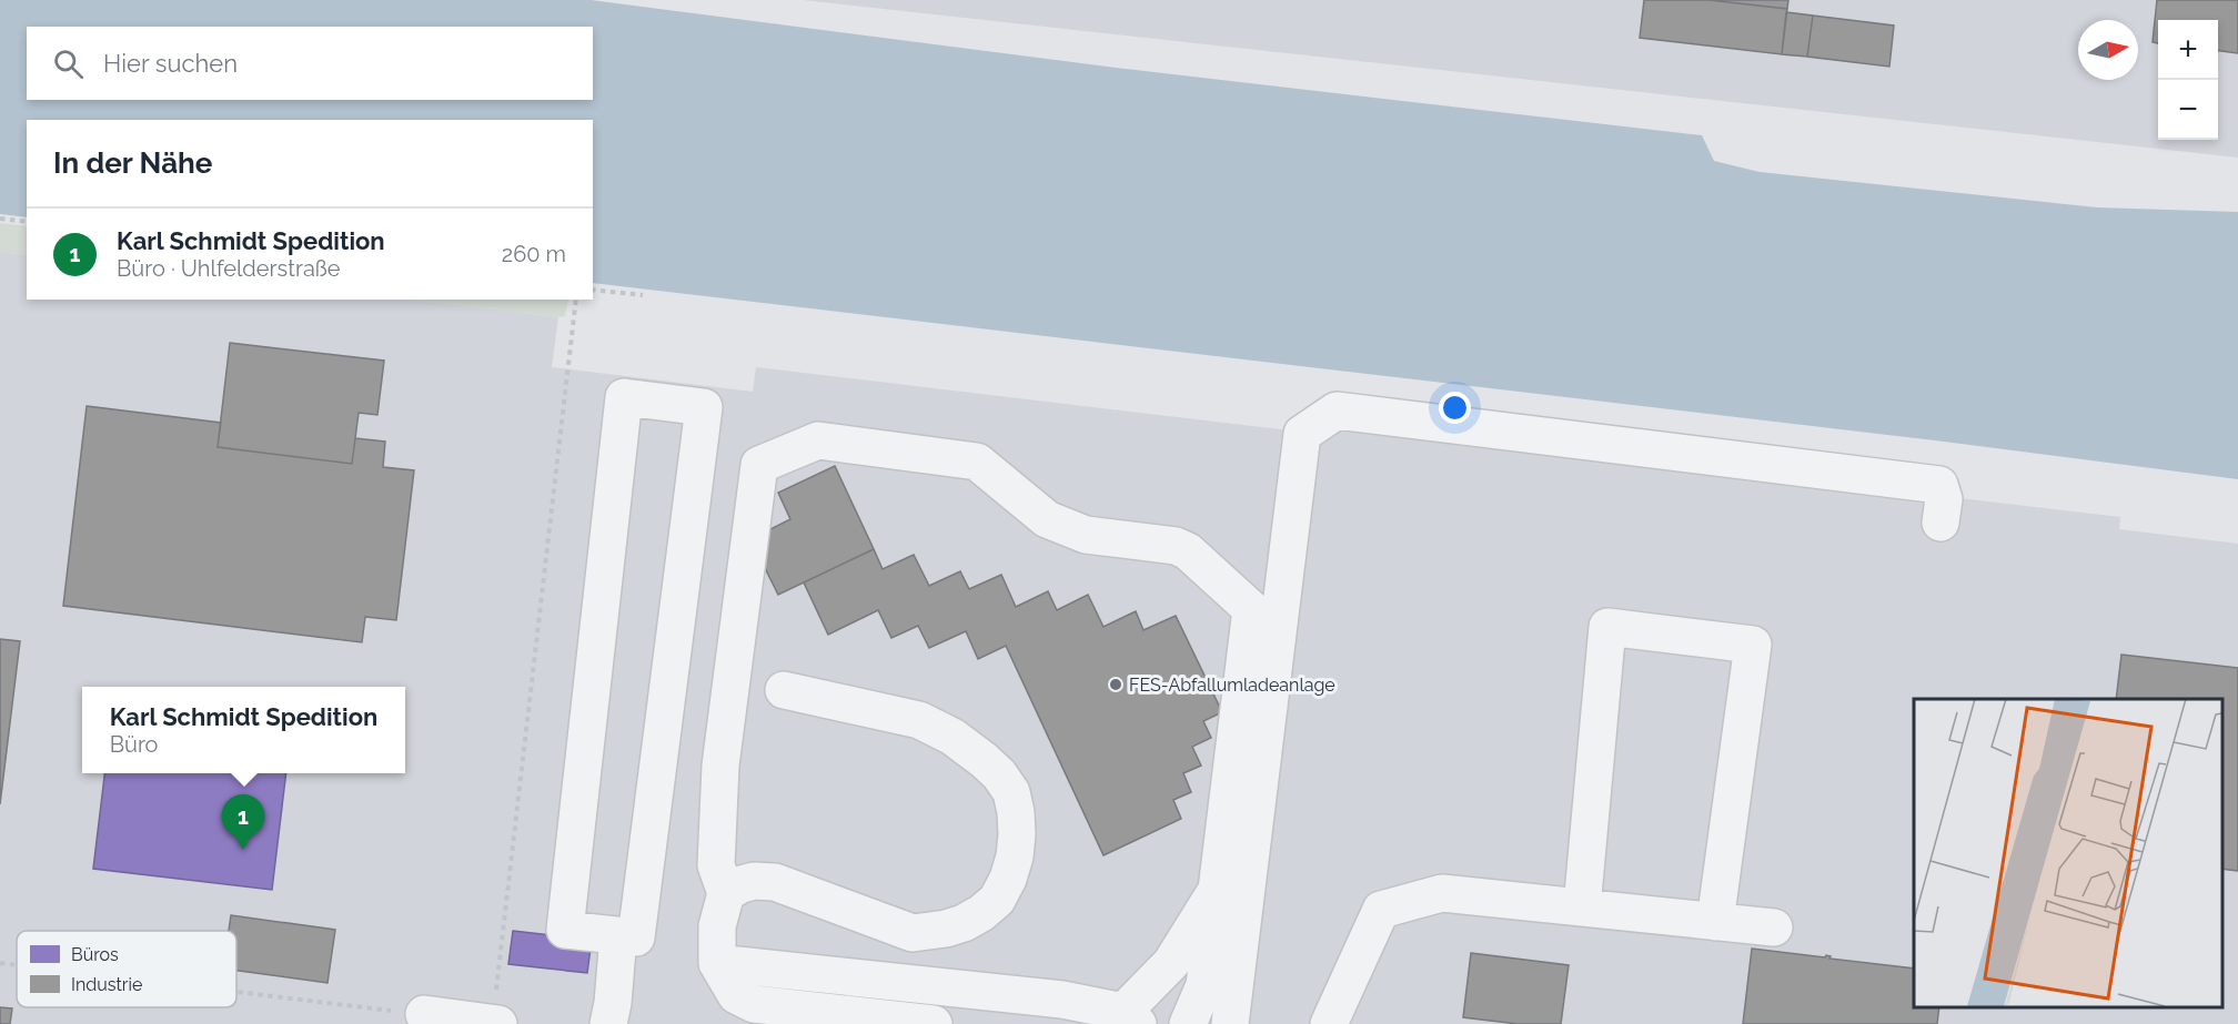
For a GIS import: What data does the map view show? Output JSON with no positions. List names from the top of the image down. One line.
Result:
{"places":["FES-Abfallumladeanlage"],"legend":["Büros","Industrie"],"north":"right","page":{"map_buttons":["+","−"],"search":"Hier suchen","heading":"In der Nähe","list":[{"mark":"1","name":"Karl Schmidt Spedition","note":"Büro · Uhlfelderstraße","value":"260 m"}],"popup":["Karl Schmidt Spedition","Büro"],"pins":"1"}}
